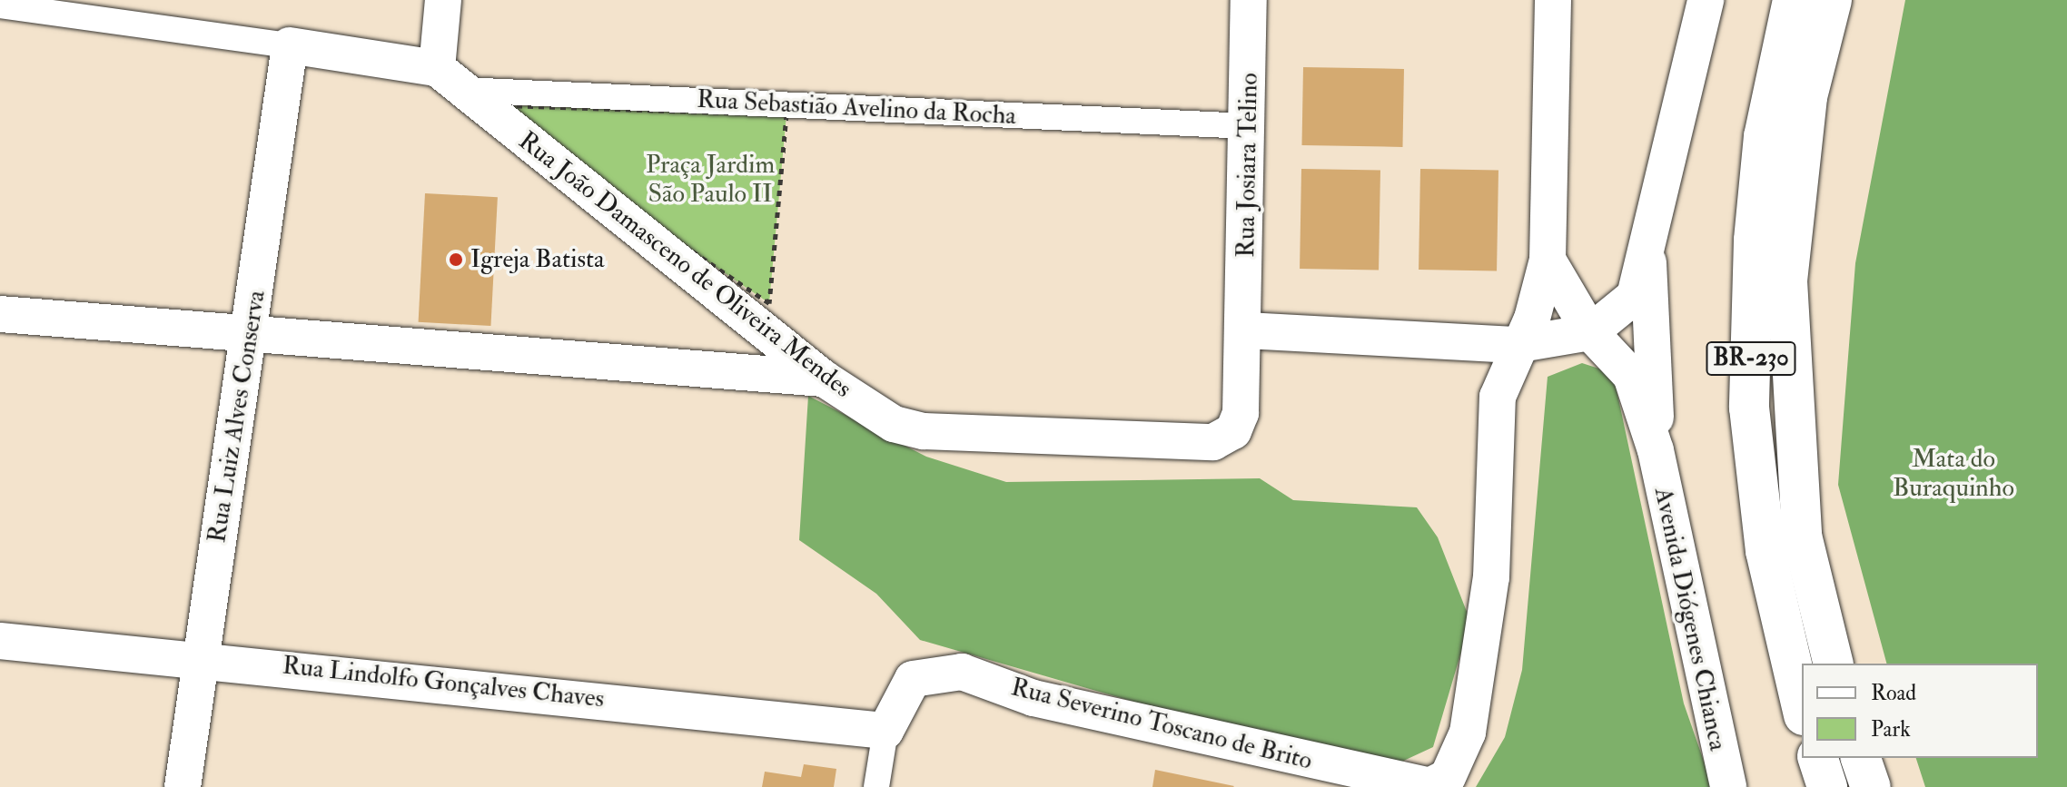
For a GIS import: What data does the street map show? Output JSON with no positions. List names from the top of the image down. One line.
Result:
{"streets":{"highway":["BR-230"],"street":["Rua Sebastião Avelino da Rocha","Rua Josiara Telino","Rua João Damasceno de Oliveira Mendes","Rua Luiz Alves Conserva","Avenida Diógenes Chianca","Rua Lindolfo Gonçalves Chaves","Rua Severino Toscano de Brito"]},"crossings":[["Rua Sebastião Avelino da Rocha","Rua Josiara Telino"],["Rua Sebastião Avelino da Rocha","Rua João Damasceno de Oliveira Mendes"],["Rua Sebastião Avelino da Rocha","Rua Luiz Alves Conserva"],["Rua Josiara Telino","Rua João Damasceno de Oliveira Mendes"],["Rua Luiz Alves Conserva","Rua Lindolfo Gonçalves Chaves"],["Rua Lindolfo Gonçalves Chaves","Rua Severino Toscano de Brito"]],"parks":["Praça Jardim São Paulo II","Mata do Buraquinho"],"places":["Igreja Batista"],"legend":["Road","Park"]}
